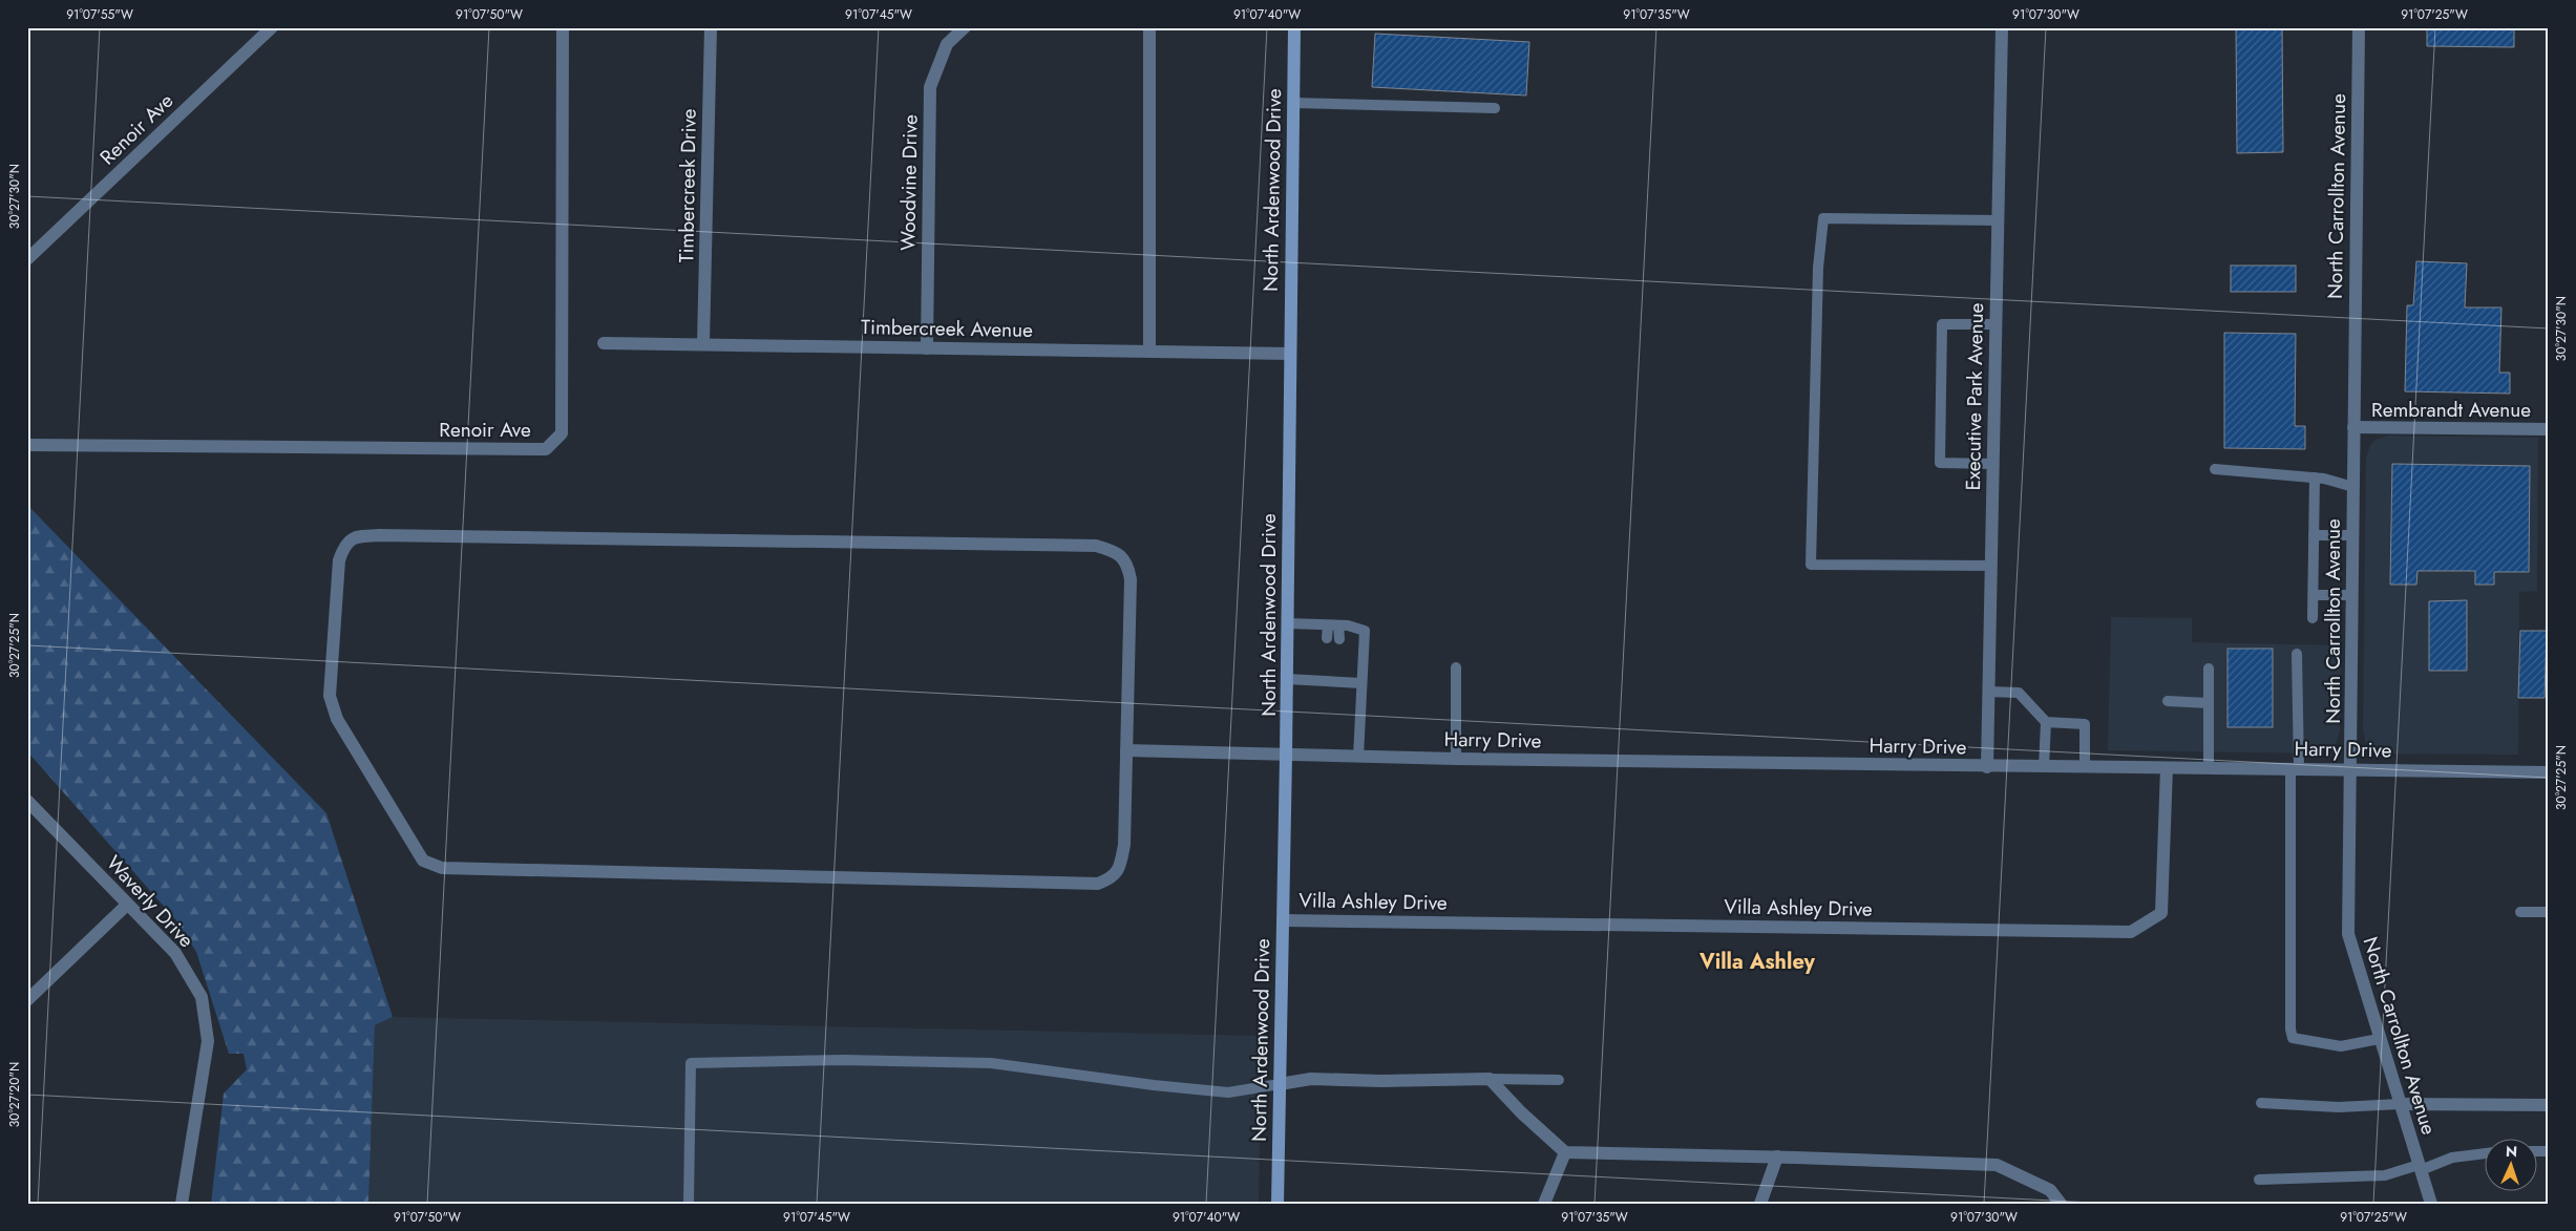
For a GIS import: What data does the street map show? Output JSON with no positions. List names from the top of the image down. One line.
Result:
{"streets":{"street":["Renoir Ave","Woodvine Drive","Timbercreek Drive","North Ardenwood Drive","North Carrollton Avenue","Timbercreek Avenue","Executive Park Avenue","Rembrandt Avenue","Harry Drive","Waverly Drive","Villa Ashley Drive"]},"crossings":[["Woodvine Drive","Timbercreek Avenue"],["Timbercreek Drive","Timbercreek Avenue"],["North Ardenwood Drive","Timbercreek Avenue"],["North Ardenwood Drive","Harry Drive"],["North Ardenwood Drive","Villa Ashley Drive"],["North Carrollton Avenue","Rembrandt Avenue"],["North Carrollton Avenue","Harry Drive"],["Executive Park Avenue","Harry Drive"],["Harry Drive","Villa Ashley Drive"]],"districts":["Villa Ashley"],"north":"top","coordinates":["91°07'55\"W","91°07'50\"W","91°07'45\"W","91°07'40\"W","91°07'35\"W","91°07'30\"W","91°07'25\"W","30°27'30\"N","30°27'25\"N","30°27'20\"N"]}
